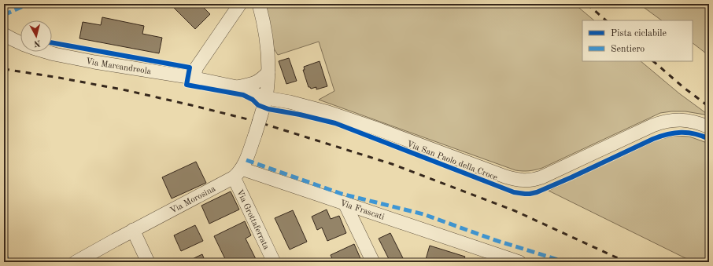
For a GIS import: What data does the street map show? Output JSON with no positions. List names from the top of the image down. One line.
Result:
{"streets":{"street":["Via Marcandreola","Via San Paolo della Croce","Via Morosina","Via Frascati","Via Grottaferrata"]},"crossings":[["Via Marcandreola","Via San Paolo della Croce"],["Via Morosina","Via Frascati"],["Via Morosina","Via Grottaferrata"],["Via Frascati","Via Grottaferrata"]],"legend":["Pista ciclabile","Sentiero"],"north":"bottom"}
